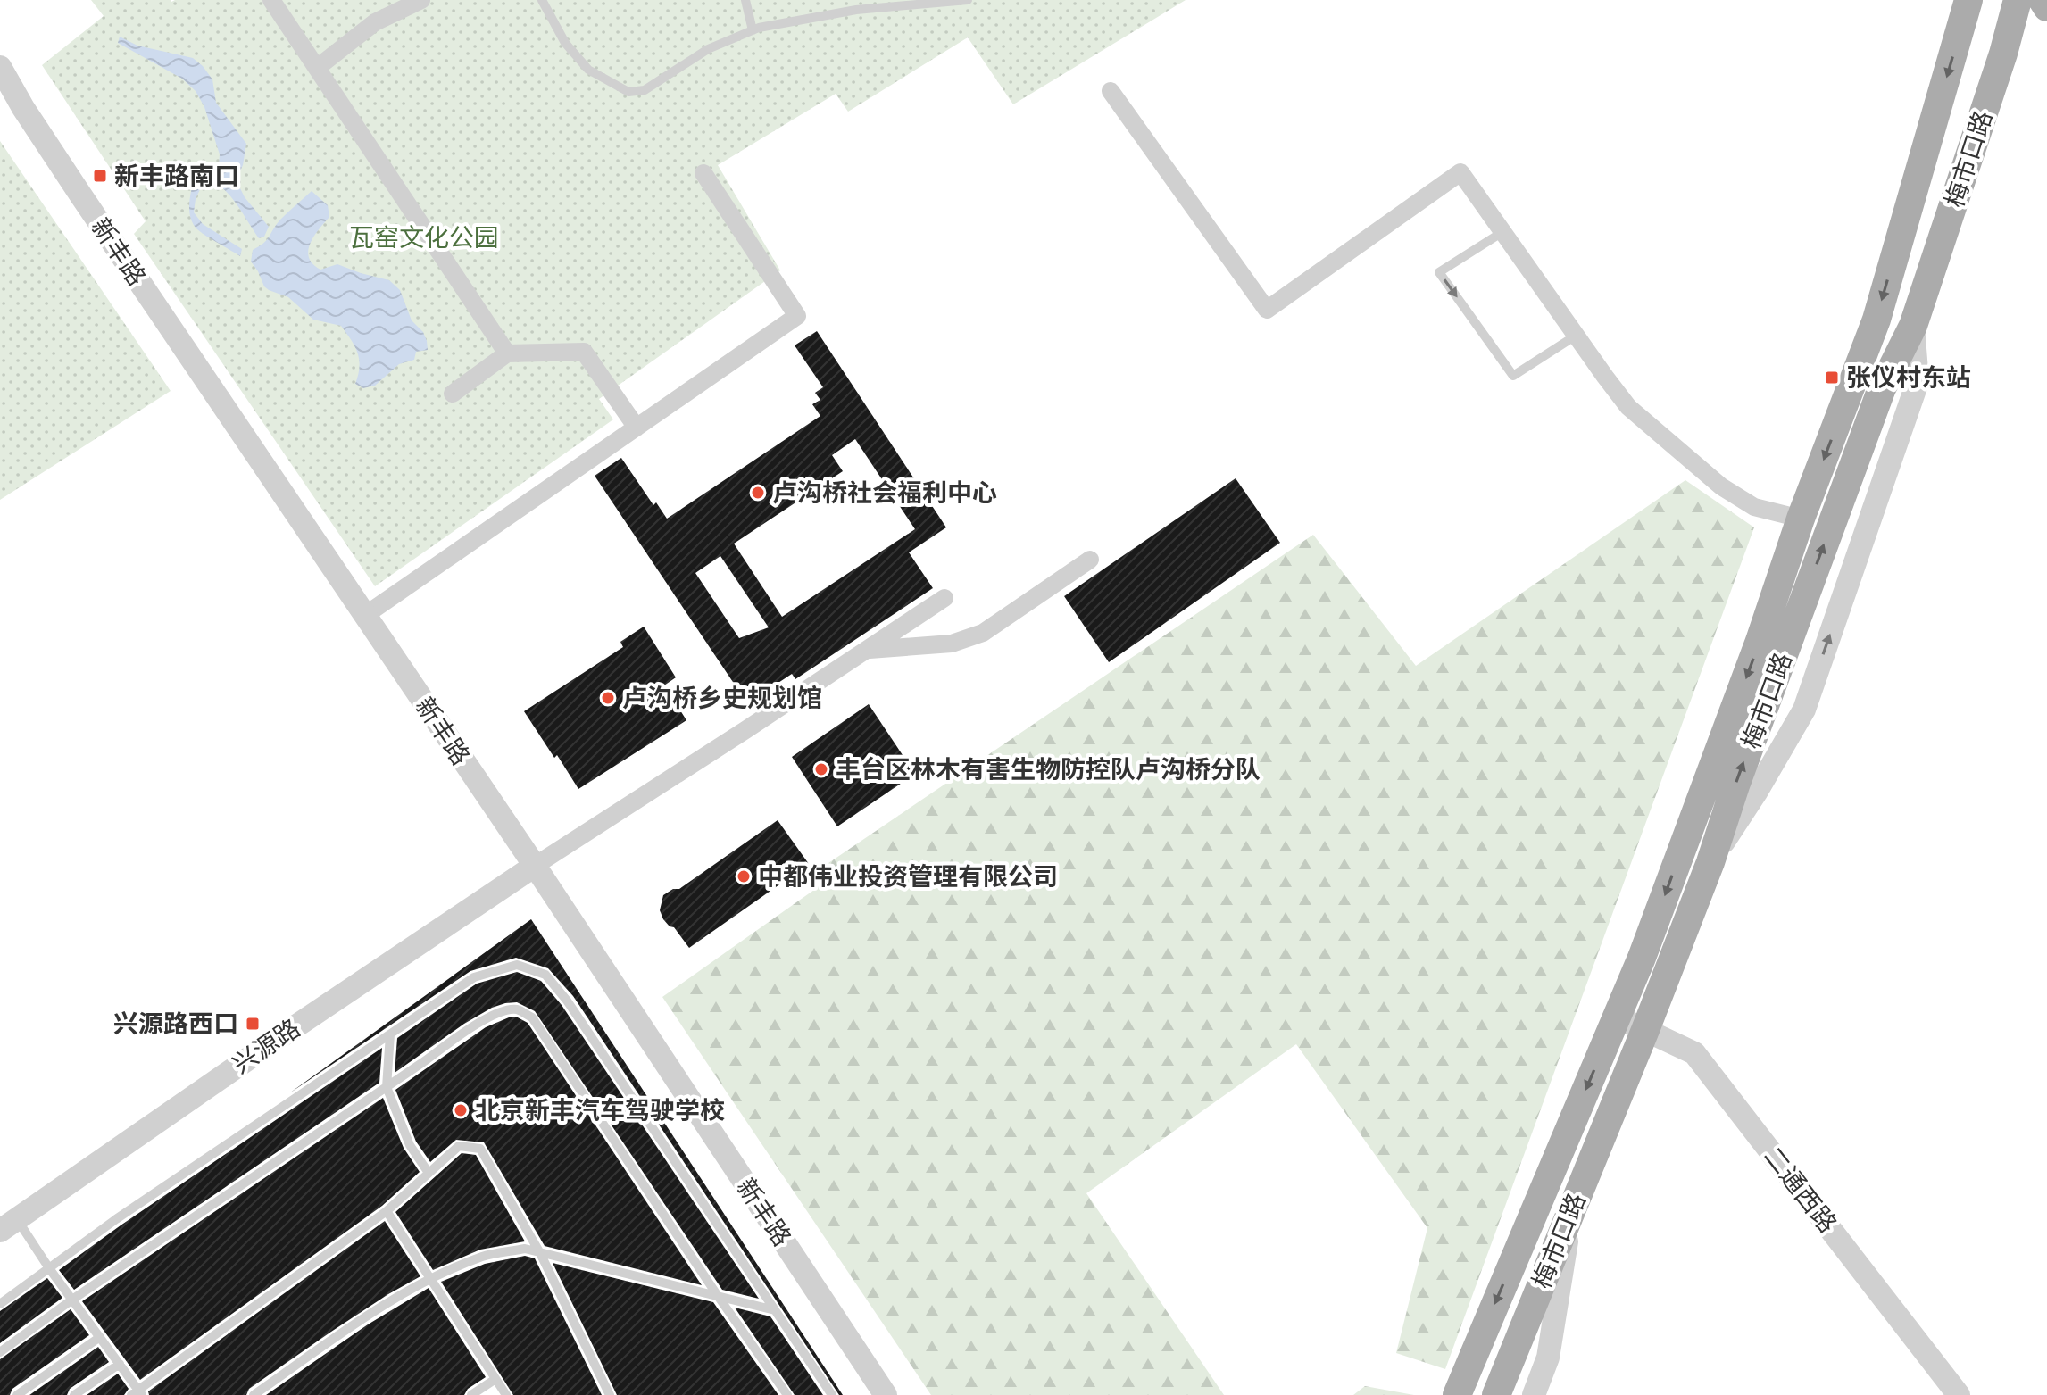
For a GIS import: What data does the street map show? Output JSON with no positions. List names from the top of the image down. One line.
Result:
{"streets":{"main road":["梅市口路"],"street":["新丰路","兴源路","二通西路"]},"crossings":[["梅市口路","二通西路"],["新丰路","兴源路"]],"parks":["瓦窑文化公园"],"places":{"transit":["新丰路南口","张仪村东站","兴源路西口"],"other":["卢沟桥社会福利中心","卢沟桥乡史规划馆","丰台区林木有害生物防控队卢沟桥分队","中都伟业投资管理有限公司","北京新丰汽车驾驶学校"]}}
